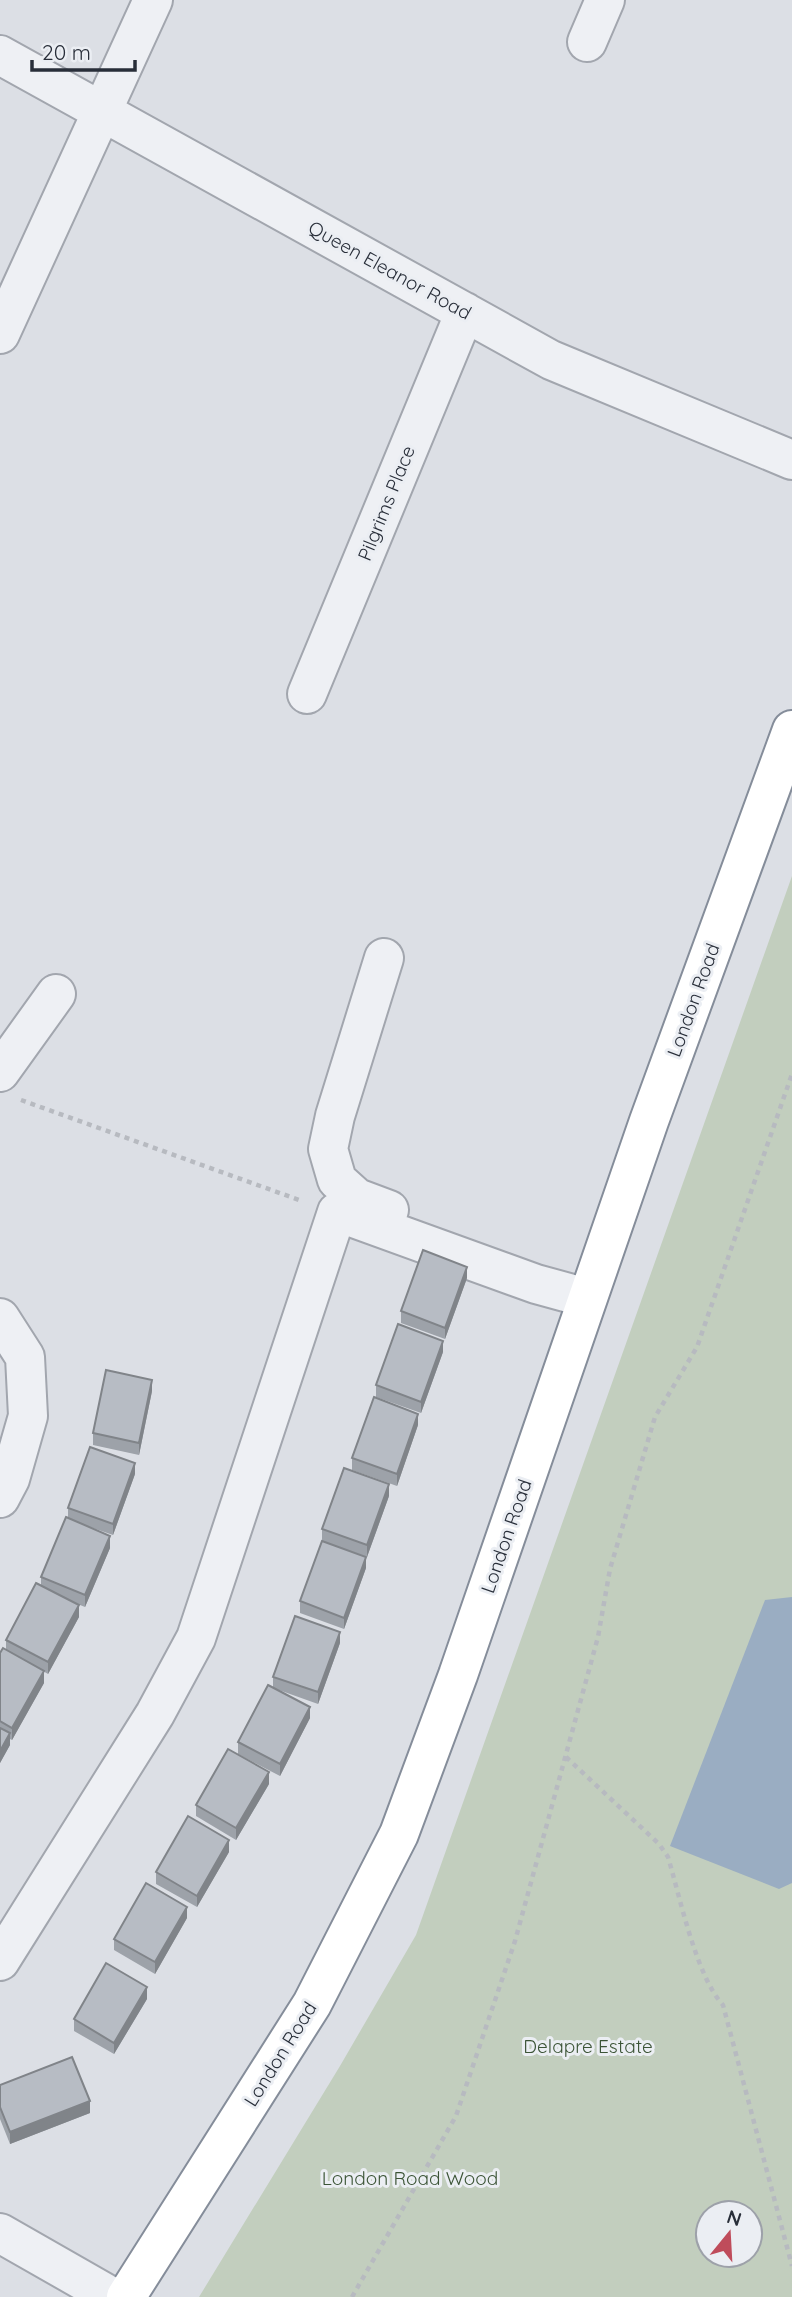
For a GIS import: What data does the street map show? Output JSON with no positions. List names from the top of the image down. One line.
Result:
{"streets":{"highway":["London Road"],"street":["Queen Eleanor Road","Pilgrims Place"]},"crossings":[["Queen Eleanor Road","Pilgrims Place"]],"parks":["Delapre Estate","London Road Wood"],"scale_bar":"20 m","north":"top"}
